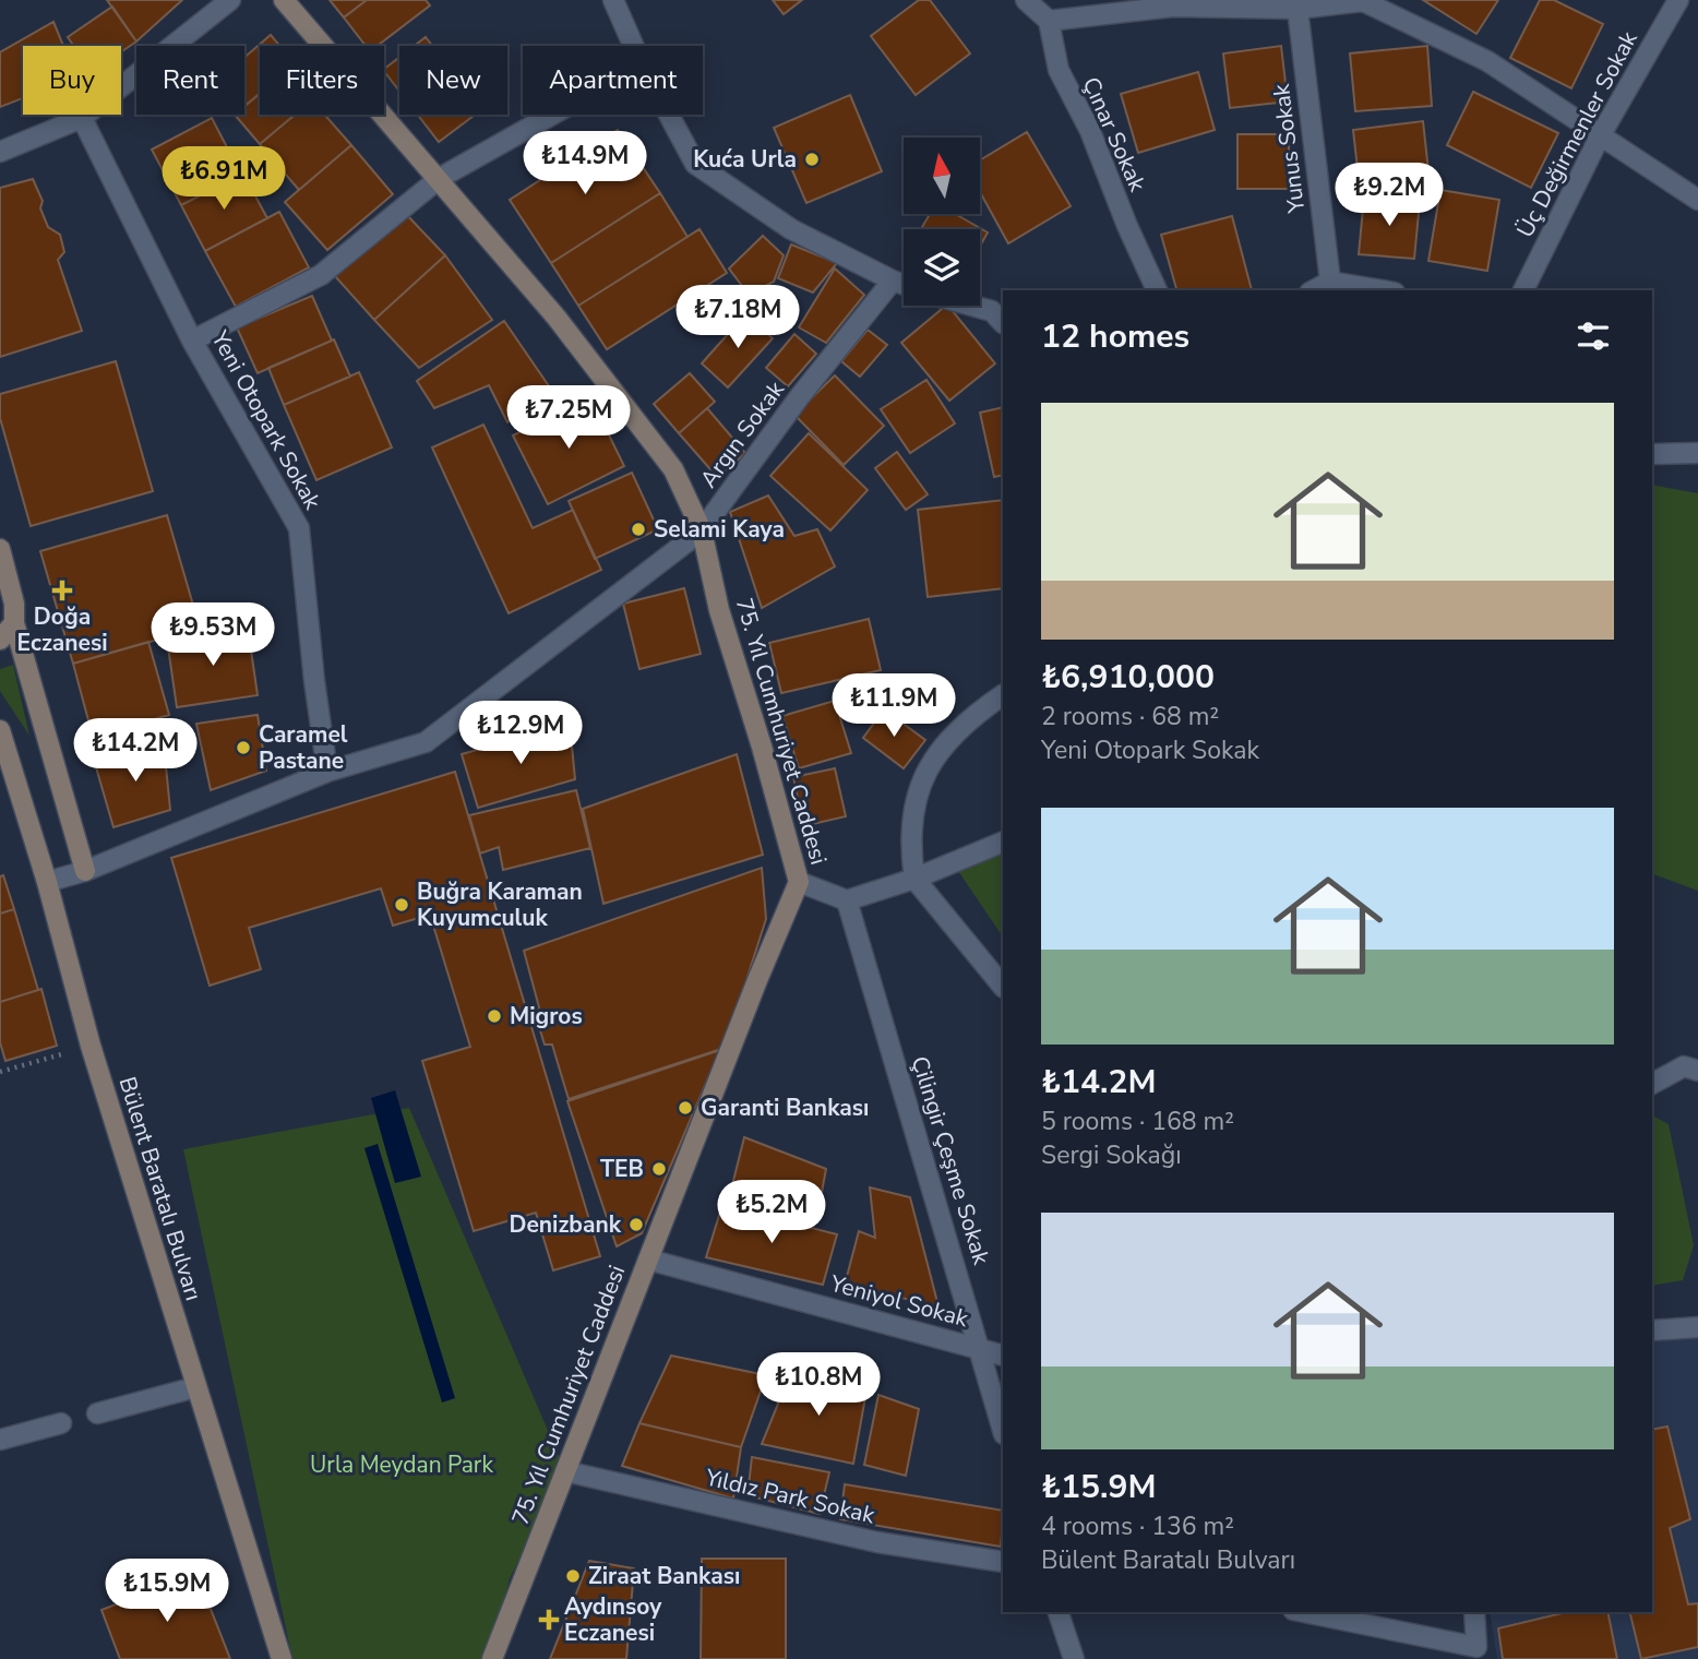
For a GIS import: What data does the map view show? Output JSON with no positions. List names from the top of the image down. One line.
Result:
{"streets":{"street":["Çınar Sokak","Üç Değirmenler Sokak","Yunus Sokak","Yeni Otopark Sokak","Argın Sokak","75. Yıl Cumhuriyet Caddesi","Çilingir Çeşme Sokak","Bülent Baratalı Bulvarı","Yeniyol Sokak","Yıldız Park Sokak"]},"crossings":[["Yeni Otopark Sokak","Argın Sokak"],["Argın Sokak","75. Yıl Cumhuriyet Caddesi"],["Argın Sokak","Bülent Baratalı Bulvarı"],["75. Yıl Cumhuriyet Caddesi","Yeniyol Sokak"],["75. Yıl Cumhuriyet Caddesi","Yıldız Park Sokak"],["Çilingir Çeşme Sokak","Yeniyol Sokak"]],"parks":["Urla Meydan Park"],"places":{"other":["Kuća Urla","Selami Kaya","Caramel Pastane","Buğra Karaman Kuyumculuk","Migros","Garanti Bankası","TEB","Denizbank","Ziraat Bankası"],"health":["Doğa Eczanesi","Aydınsoy Eczanesi"]},"north":"top","page":{"chip":["Buy","Rent","Filters","New","Apartment"],"price":["₺14.9M","₺6.91M","₺9.2M","₺7.18M","₺7.25M","₺9.53M","₺11.9M","₺12.9M","₺14.2M","₺5.2M","₺10.8M","₺15.9M"],"heading":"12 homes","list":[{"name":"₺6,910,000","note":"2 rooms · 68 m² · Yeni Otopark Sokak"},{"name":"₺14.2M","note":"5 rooms · 168 m² · Sergi Sokağı"},{"name":"₺15.9M","note":"4 rooms · 136 m² · Bülent Baratalı Bulvarı"}]}}
